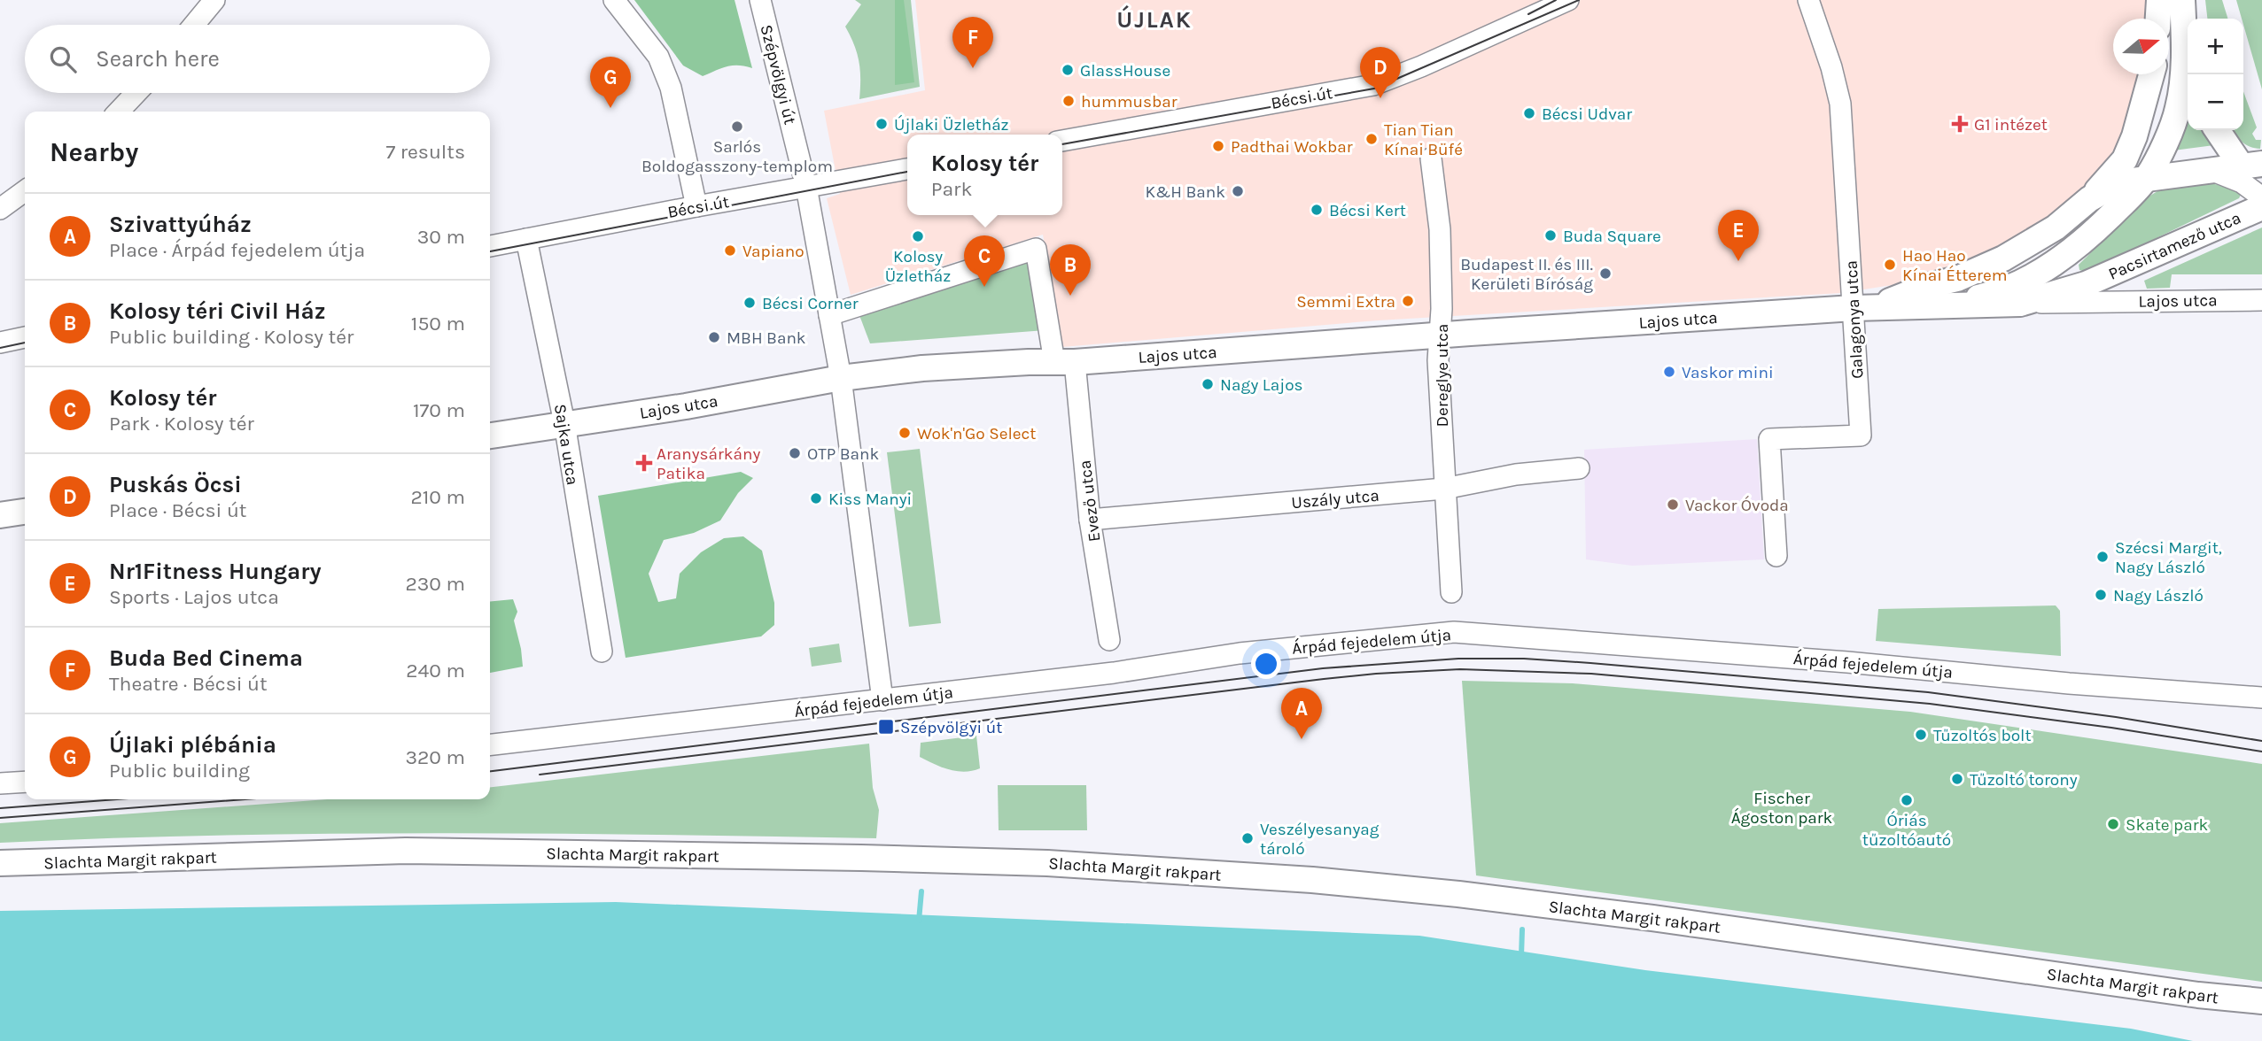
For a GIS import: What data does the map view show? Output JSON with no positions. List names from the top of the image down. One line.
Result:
{"streets":{"main road":["Pacsirtamező utca","Lajos utca","Slachta Margit rakpart"],"street":["Szépvölgyi út","Bécsi út","Galagonya utca","Dereglye utca","Sajka utca","Uszály utca","Evező utca","Árpád fejedelem útja"]},"crossings":[["Szépvölgyi út","Bécsi út"],["Szépvölgyi út","Lajos utca"],["Szépvölgyi út","Evező utca"],["Szépvölgyi út","Árpád fejedelem útja"],["Bécsi út","Sajka utca"],["Pacsirtamező utca","Lajos utca"],["Lajos utca","Galagonya utca"],["Lajos utca","Dereglye utca"],["Lajos utca","Sajka utca"],["Lajos utca","Evező utca"],["Dereglye utca","Uszály utca"],["Uszály utca","Evező utca"]],"districts":["ÚJLAK"],"parks":["Fischer Ágoston park"],"places":{"other":["GlassHouse","hummusbar","Bécsi Udvar","Újlaki Üzletház","Sarlós Boldogasszony-templom","Tian Tian Kínai Büfé","Padthai Wokbar","K&H Bank","Bécsi Kert","Buda Square","Kolosy Üzletház","Vapiano","Hao Hao Kínai Étterem","Budapest II. és III. Kerületi Bíróság","Semmi Extra","Bécsi Corner","MBH Bank","Vaskor mini","Nagy Lajos","Wok'n'Go Select","OTP Bank","Kiss Manyi","Vackor Óvoda","Szécsi Margit, Nagy László","Nagy László","Tűzoltós bolt","Tűzoltó torony","Óriás tűzoltóautó","Skate park","Veszélyesanyag tároló"],"health":["G1 intézet","Aranysárkány Patika"],"transit":["Szépvölgyi út"]},"north":"right","page":{"pins":["F","D","G","E","C","B","A"],"map_buttons":["+","−"],"search":"Search here","heading":["Nearby","7 results"],"popup":["Kolosy tér","Park"],"list":[{"mark":"A","name":"Szivattyúház","note":"Place · Árpád fejedelem útja","value":"30 m"},{"mark":"B","name":"Kolosy téri Civil Ház","note":"Public building · Kolosy tér","value":"150 m"},{"mark":"C","name":"Kolosy tér","note":"Park · Kolosy tér","value":"170 m"},{"mark":"D","name":"Puskás Öcsi","note":"Place · Bécsi út","value":"210 m"},{"mark":"E","name":"Nr1Fitness Hungary","note":"Sports · Lajos utca","value":"230 m"},{"mark":"F","name":"Buda Bed Cinema","note":"Theatre · Bécsi út","value":"240 m"},{"mark":"G","name":"Újlaki plébánia","note":"Public building","value":"320 m"}]}}
